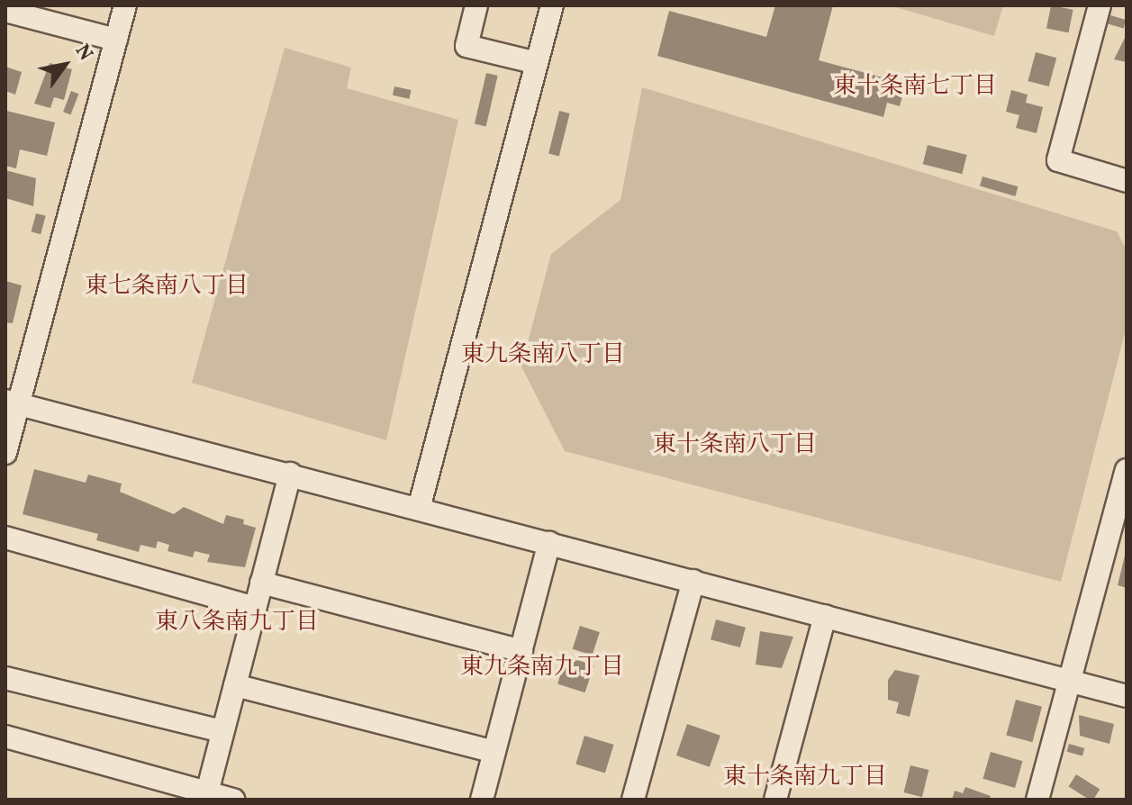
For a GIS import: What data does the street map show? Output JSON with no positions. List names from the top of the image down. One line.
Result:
{"districts":["東十条南七丁目","東七条南八丁目","東九条南八丁目","東十条南八丁目","東八条南九丁目","東九条南九丁目","東十条南九丁目"],"north":"top right"}
